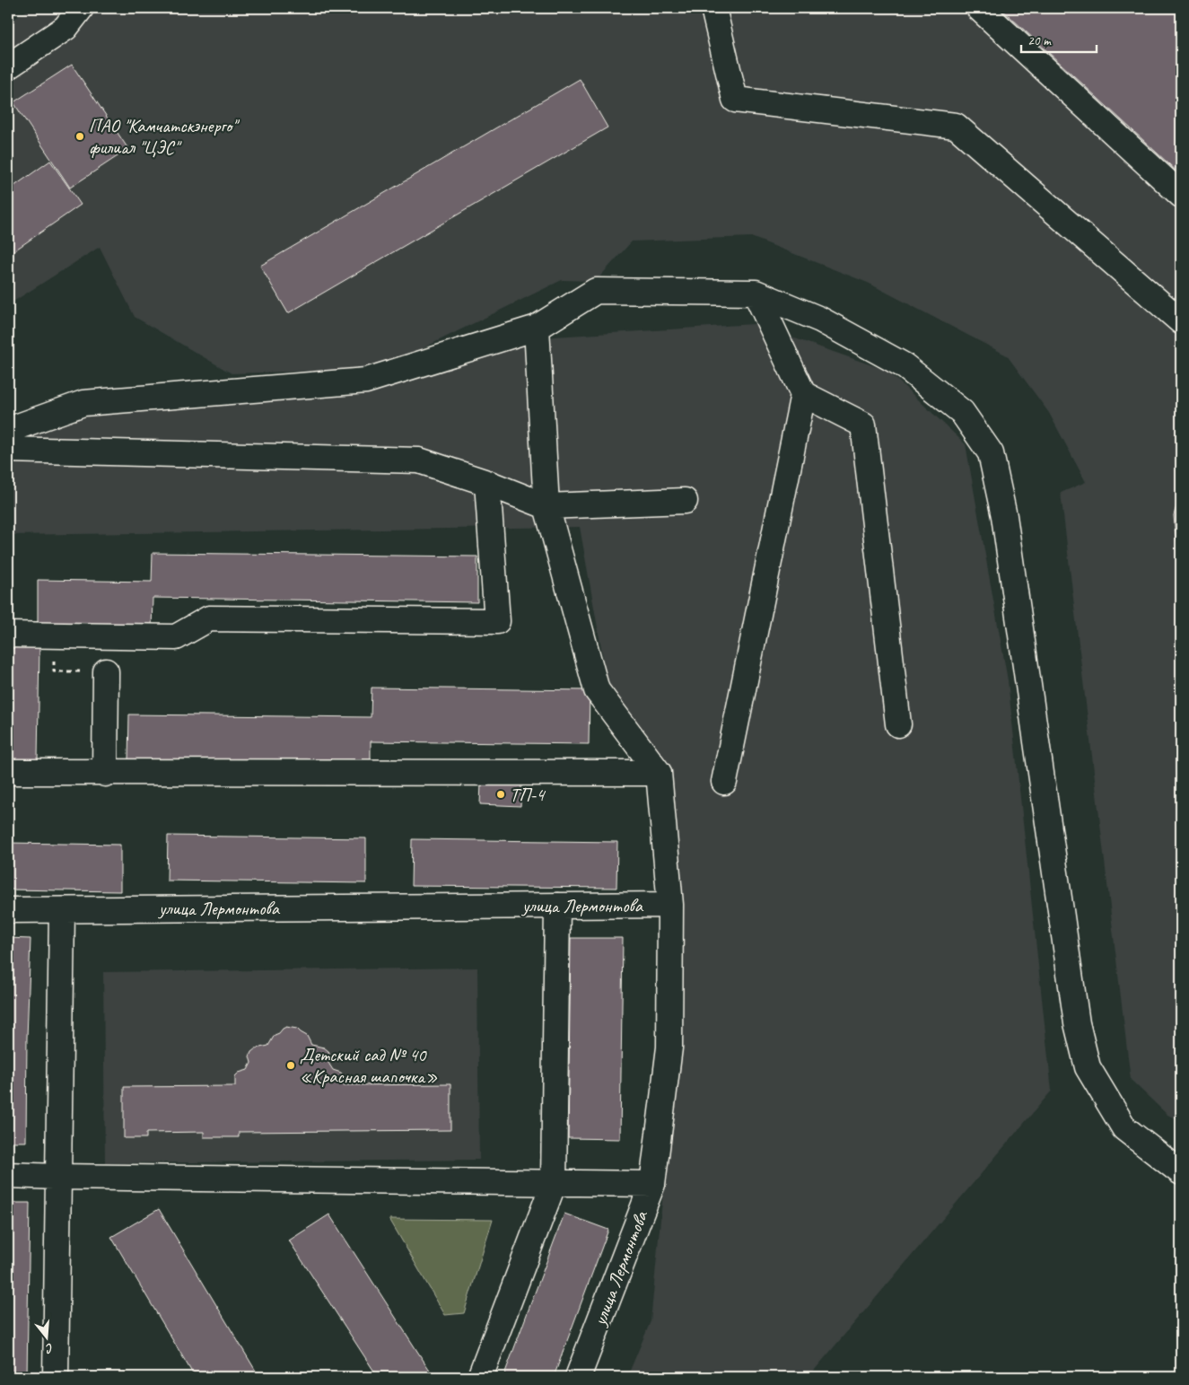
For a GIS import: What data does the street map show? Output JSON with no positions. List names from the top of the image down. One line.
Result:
{"streets":{"street":["улица Лермонтова"]},"places":["ПАО \"Камчатскэнерго\" филиал \"ЦЭС\"","ТП-4","Детский сад № 40 «Красная шапочка»"],"scale_bar":"20 m","north":"bottom"}
